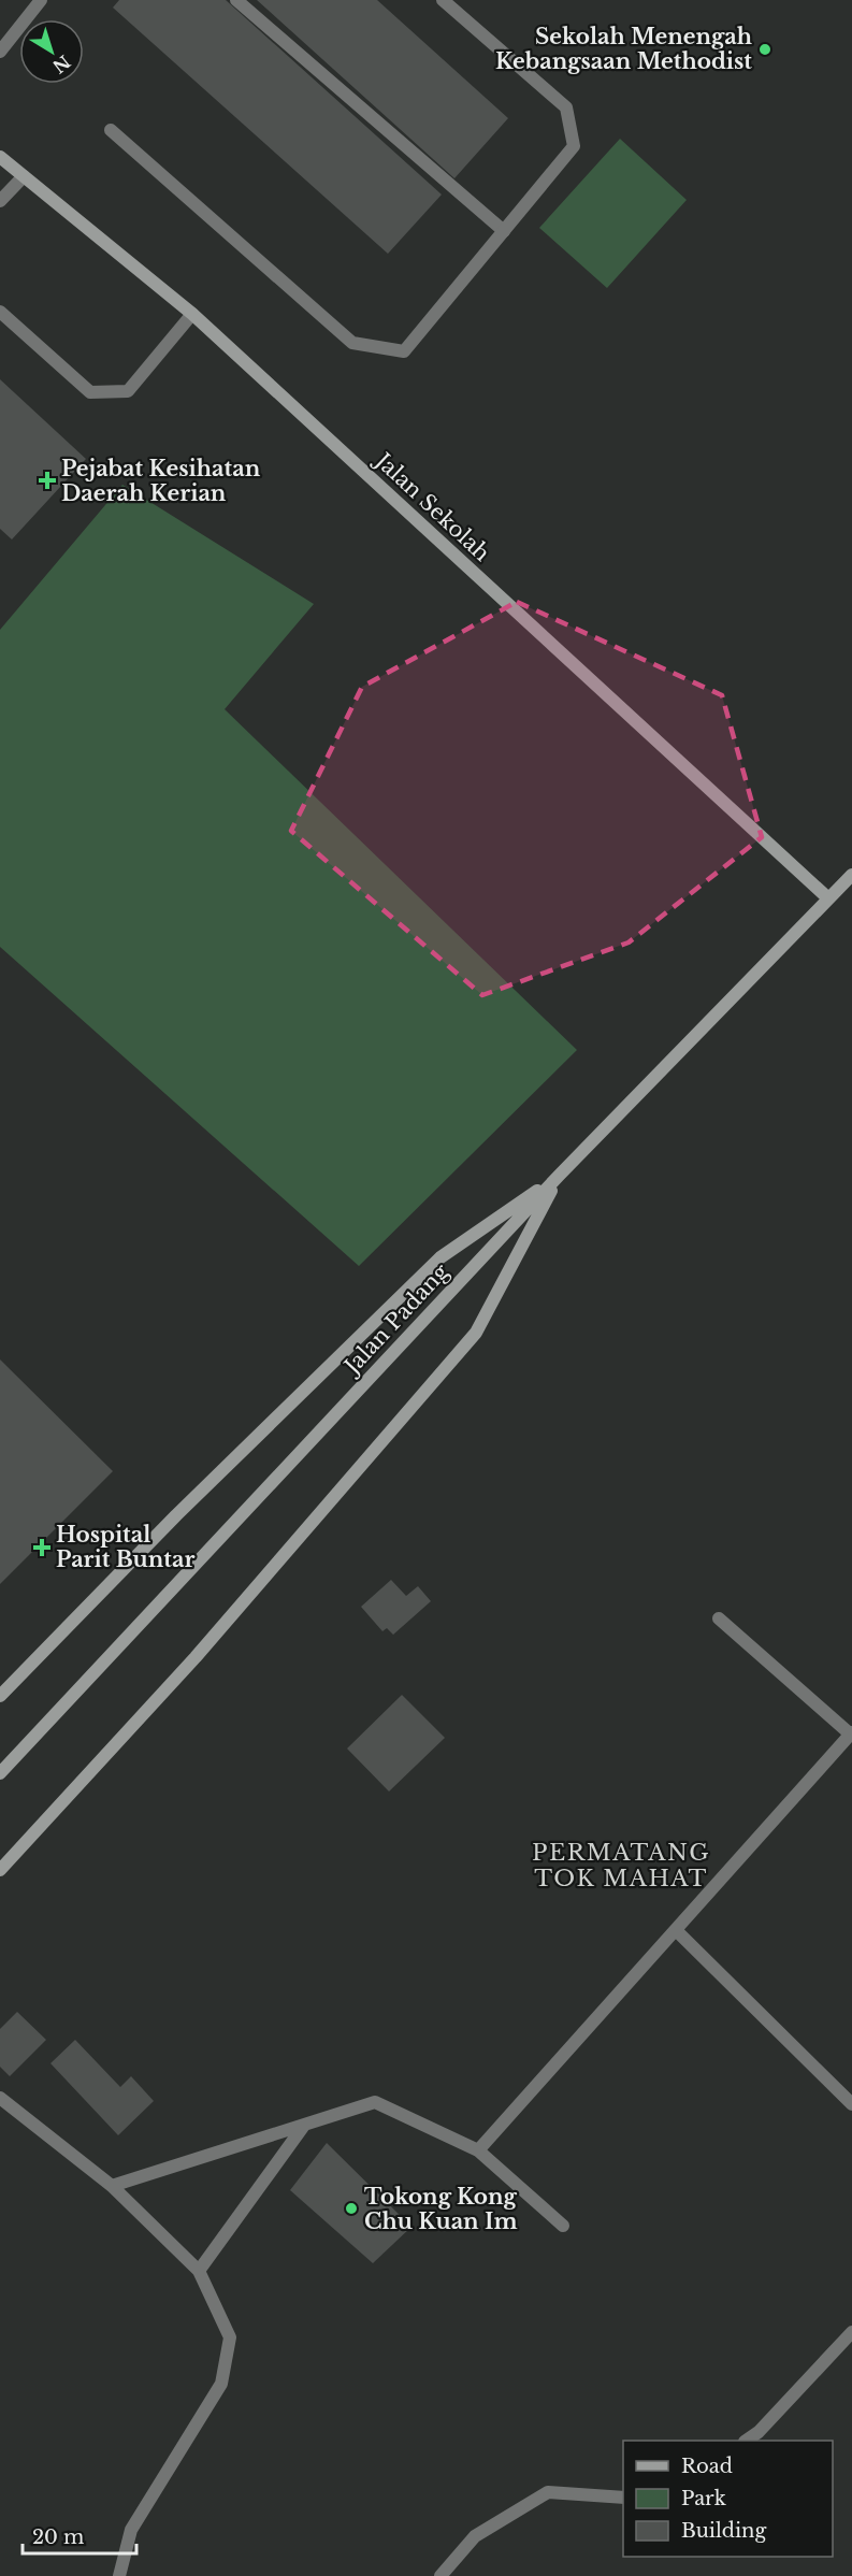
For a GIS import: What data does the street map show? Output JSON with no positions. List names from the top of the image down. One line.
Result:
{"streets":{"street":["Jalan Sekolah","Jalan Padang"]},"crossings":[["Jalan Sekolah","Jalan Padang"]],"districts":["PERMATANG TOK MAHAT"],"places":{"other":["Sekolah Menengah Kebangsaan Methodist","Tokong Kong Chu Kuan Im"],"health":["Pejabat Kesihatan Daerah Kerian","Hospital Parit Buntar"]},"legend":["Road","Park","Building"],"scale_bar":"20 m","north":"bottom right"}
